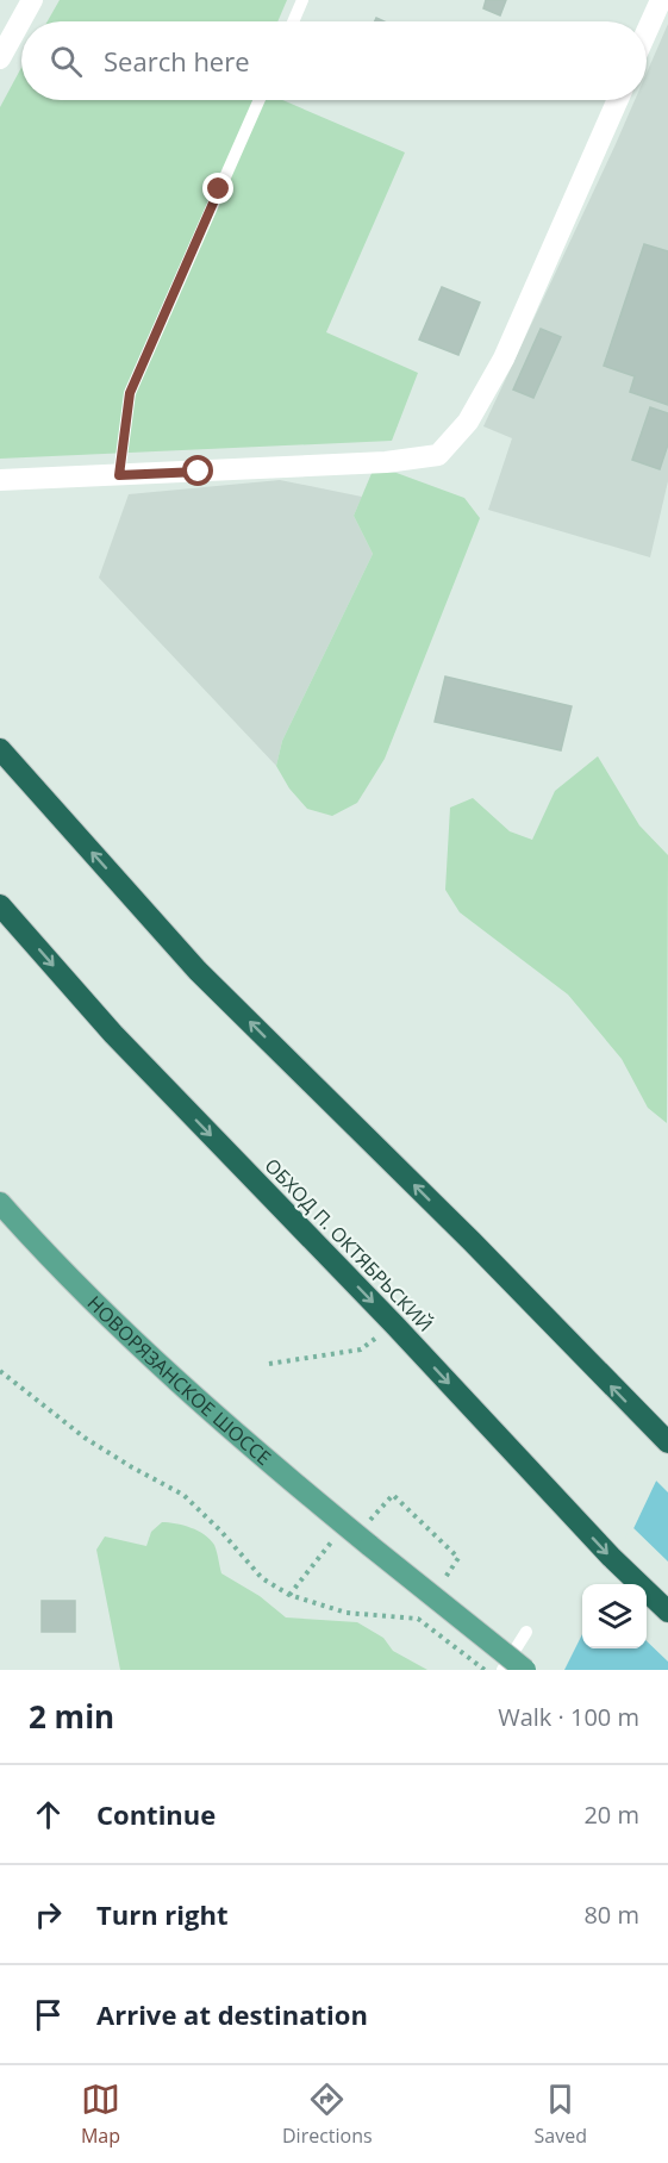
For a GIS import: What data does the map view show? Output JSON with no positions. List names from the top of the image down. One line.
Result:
{"streets":{"highway":["ОБХОД П. ОКТЯБРЬСКИЙ"],"main road":["НОВОРЯЗАНСКОЕ ШОССЕ"]},"page":{"search":"Search here","heading":["2 min","Walk · 100 m"],"list":[["Continue","20 m"],["Turn right","80 m"],"Arrive at destination"],"nav":["Map","Directions","Saved"]}}
